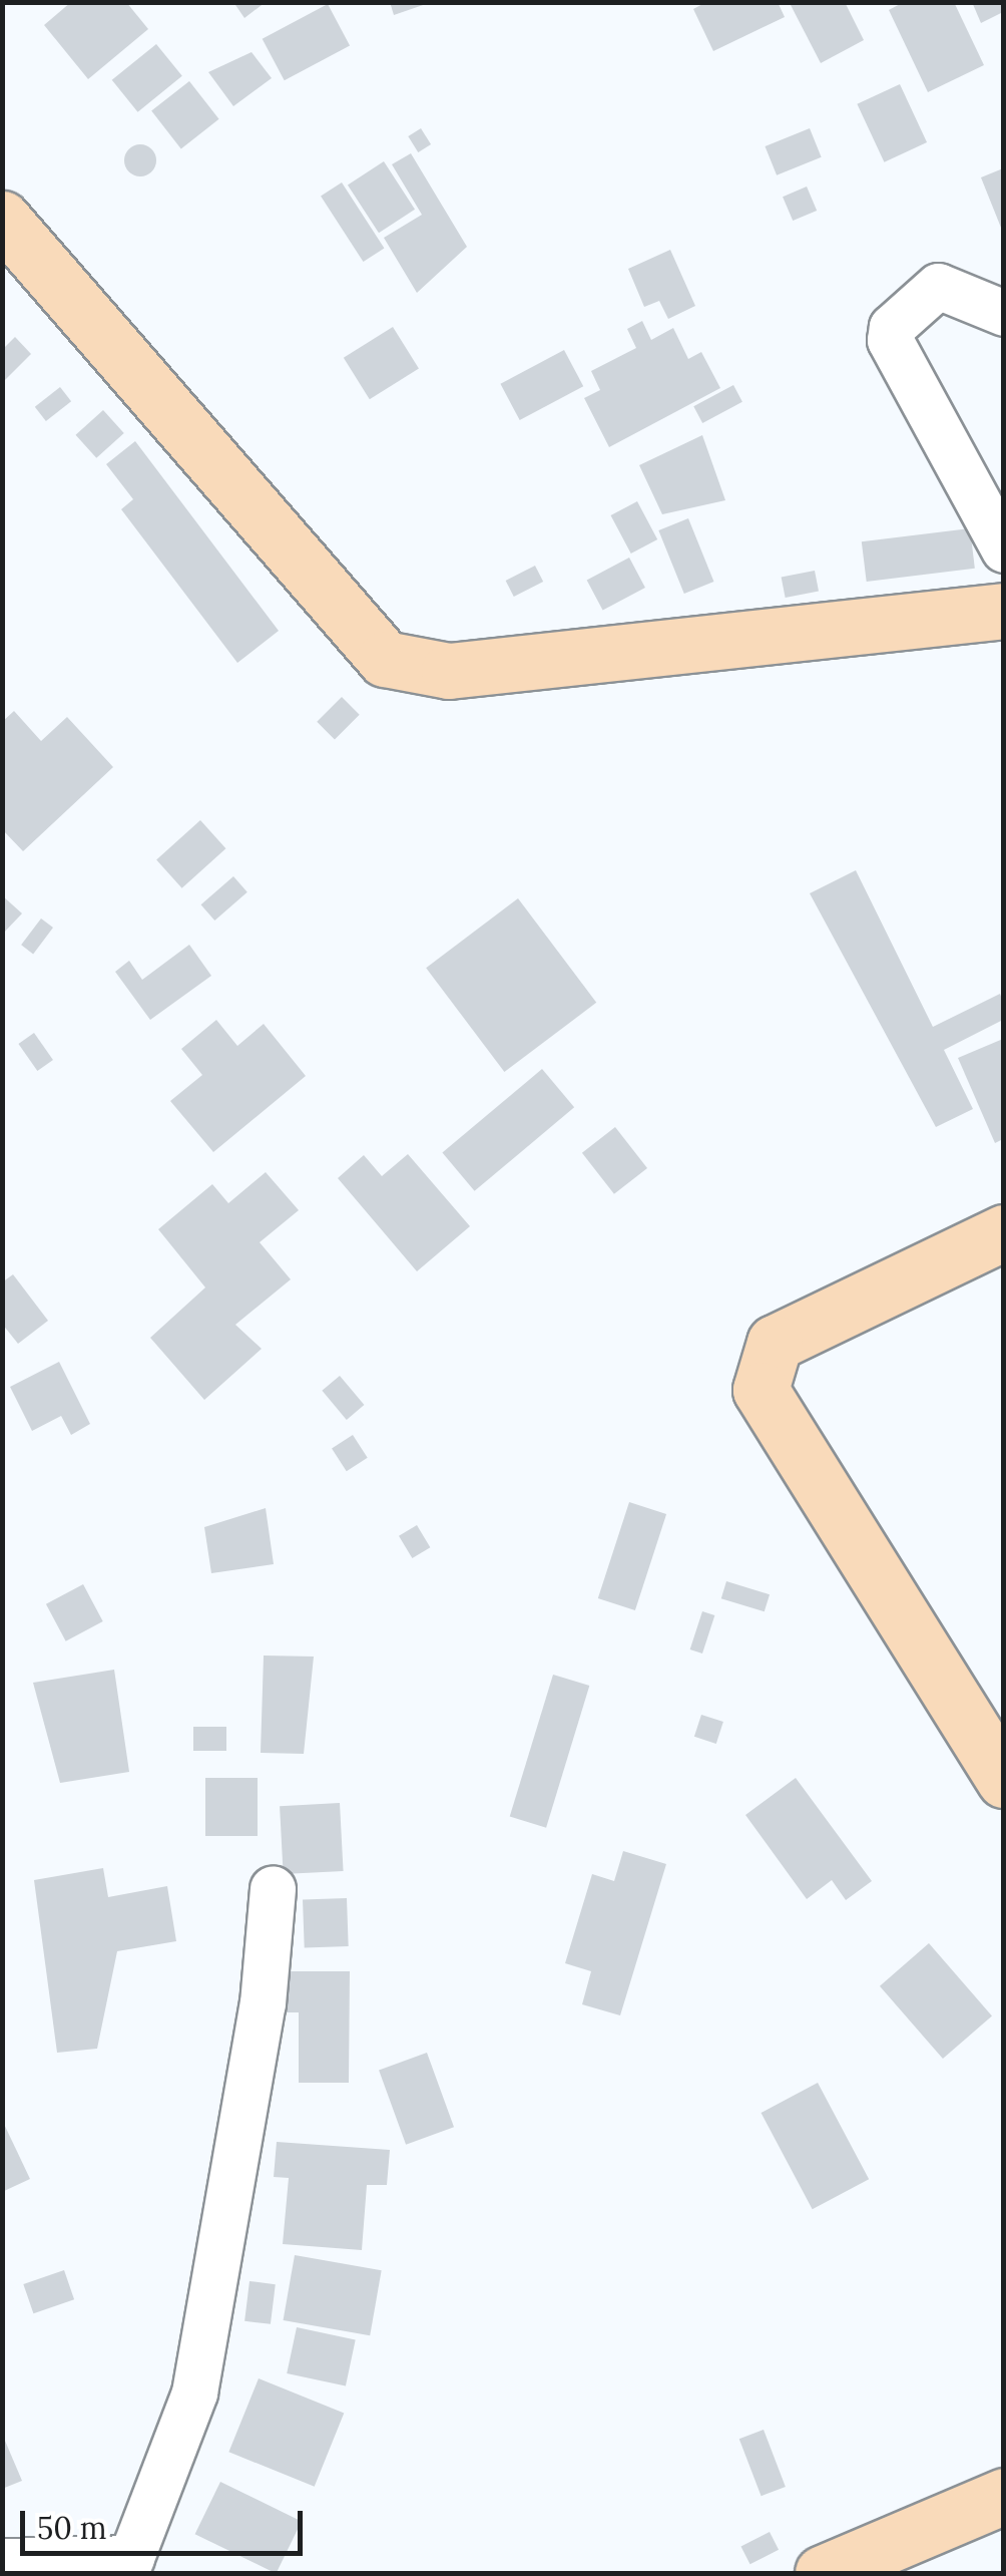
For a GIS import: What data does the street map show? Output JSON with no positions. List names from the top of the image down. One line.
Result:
{"scale_bar":"50 m"}
